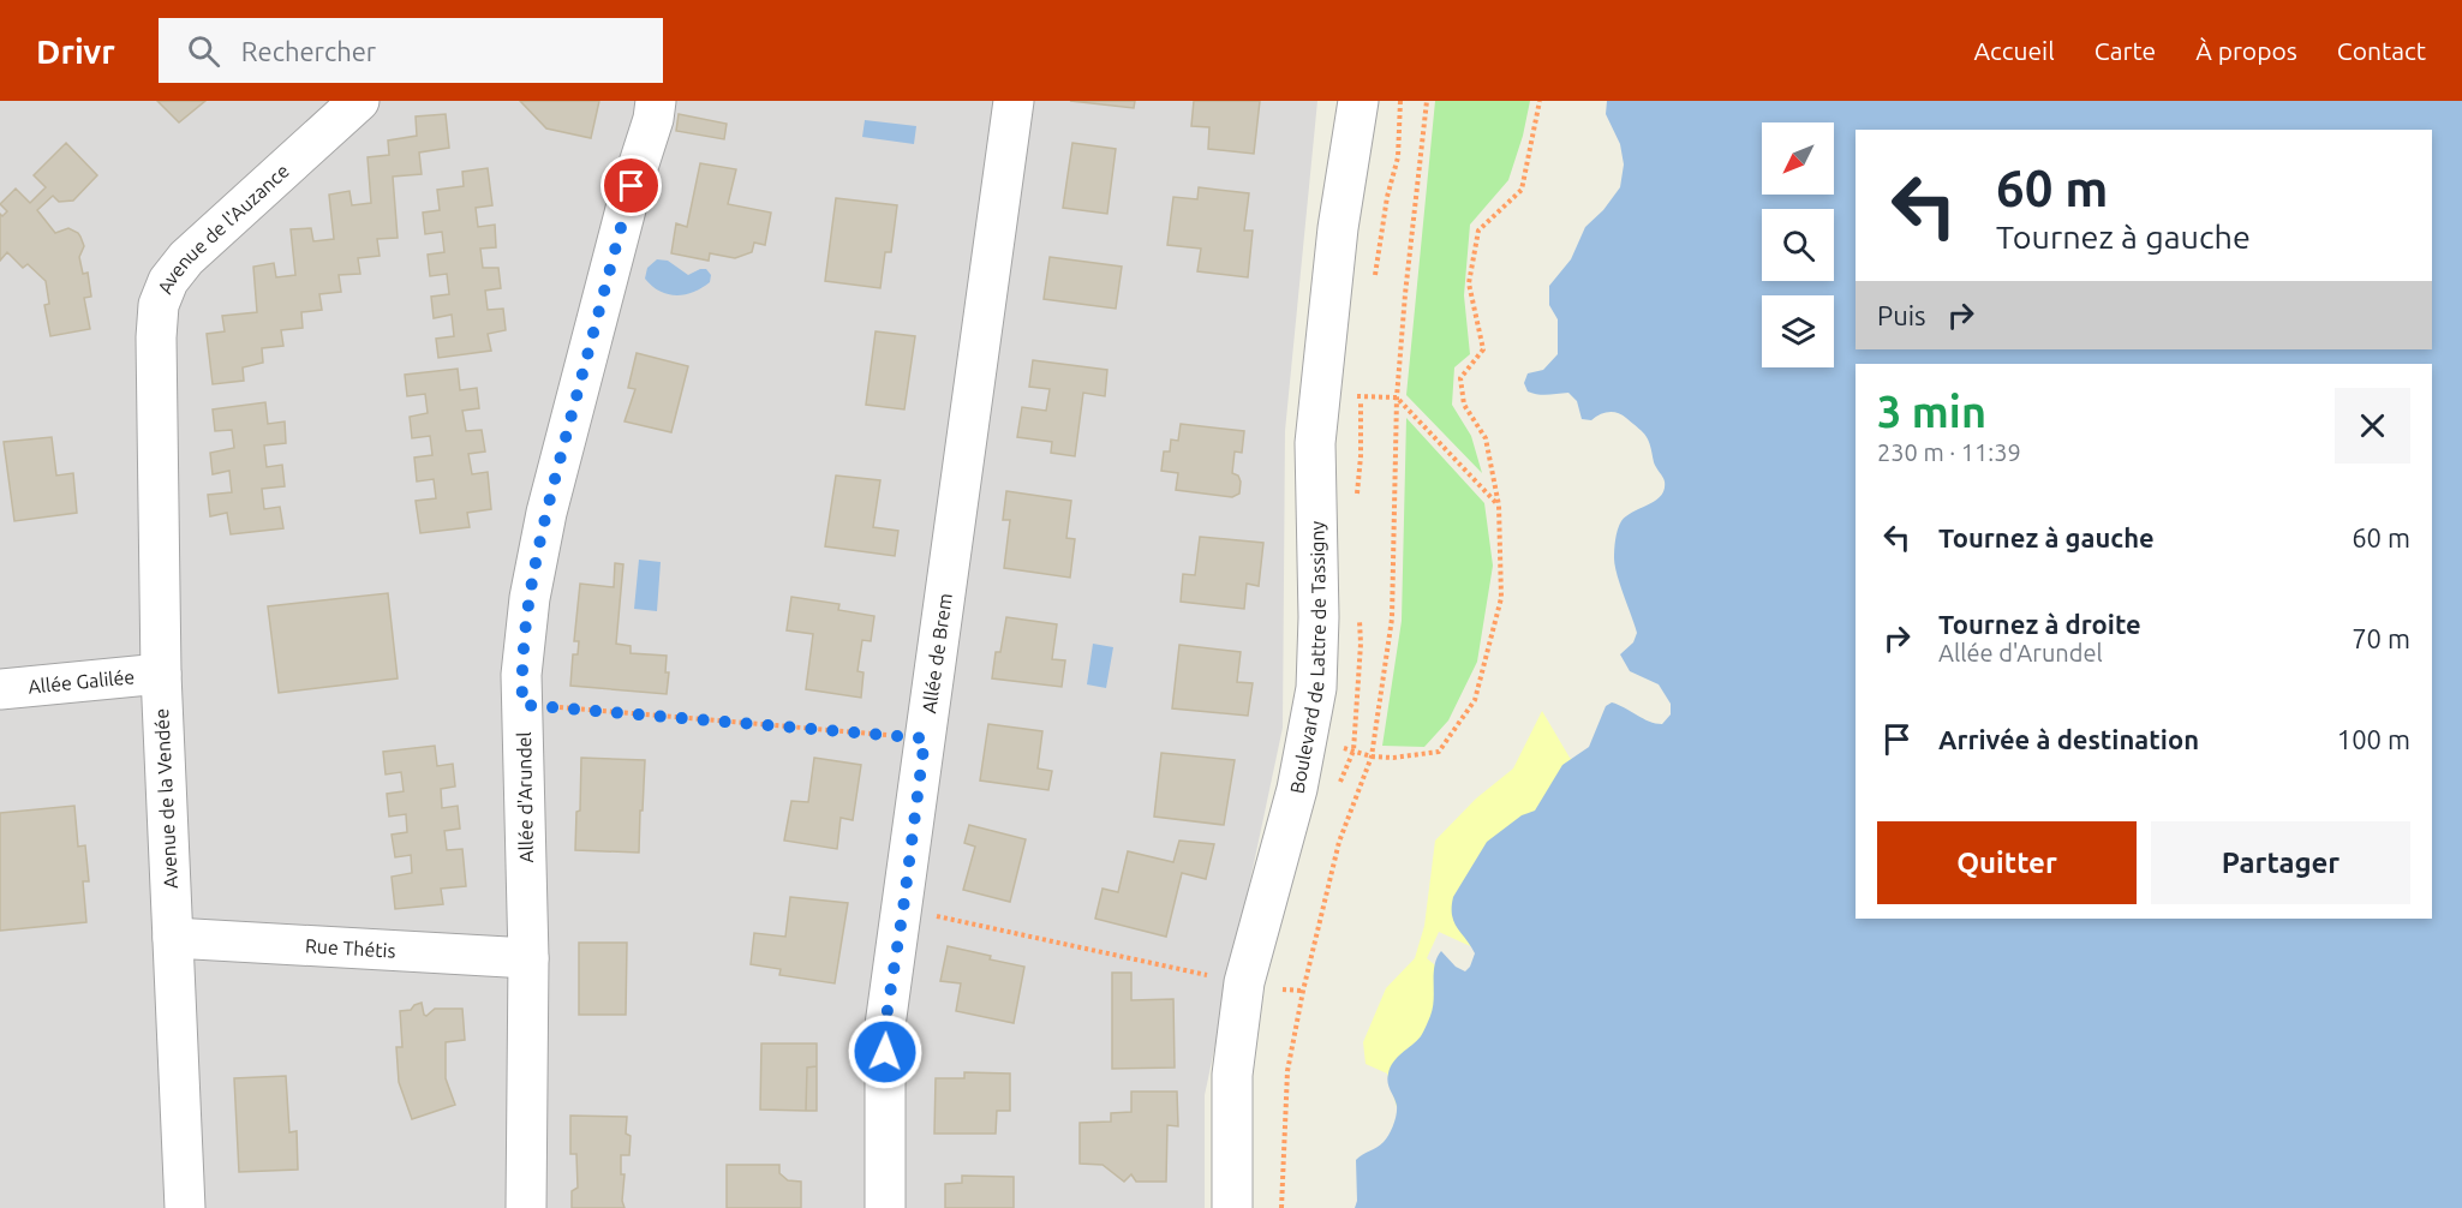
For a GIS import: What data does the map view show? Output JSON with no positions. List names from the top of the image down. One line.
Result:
{"streets":{"street":["Avenue de l'Auzance","Allée de Brem","Boulevard de Lattre de Tassigny","Allée Galilée","Allée d'Arundel","Avenue de la Vendée","Rue Thétis"]},"crossings":[["Avenue de l'Auzance","Avenue de la Vendée"],["Allée Galilée","Avenue de la Vendée"],["Allée d'Arundel","Rue Thétis"],["Avenue de la Vendée","Rue Thétis"]],"north":"bottom left","page":{"header":"Drivr","search":"Rechercher","nav":["Accueil","Carte","À propos","Contact"],"turn":["60 m","Tournez à gauche"],"then":"Puis","heading":["3 min","230 m · 11:39"],"list":[{"name":"Tournez à gauche","value":"60 m"},{"name":"Tournez à droite","note":"Allée d'Arundel","value":"70 m"},{"name":"Arrivée à destination","value":"100 m"}],"buttons":["Quitter","Partager"]}}
